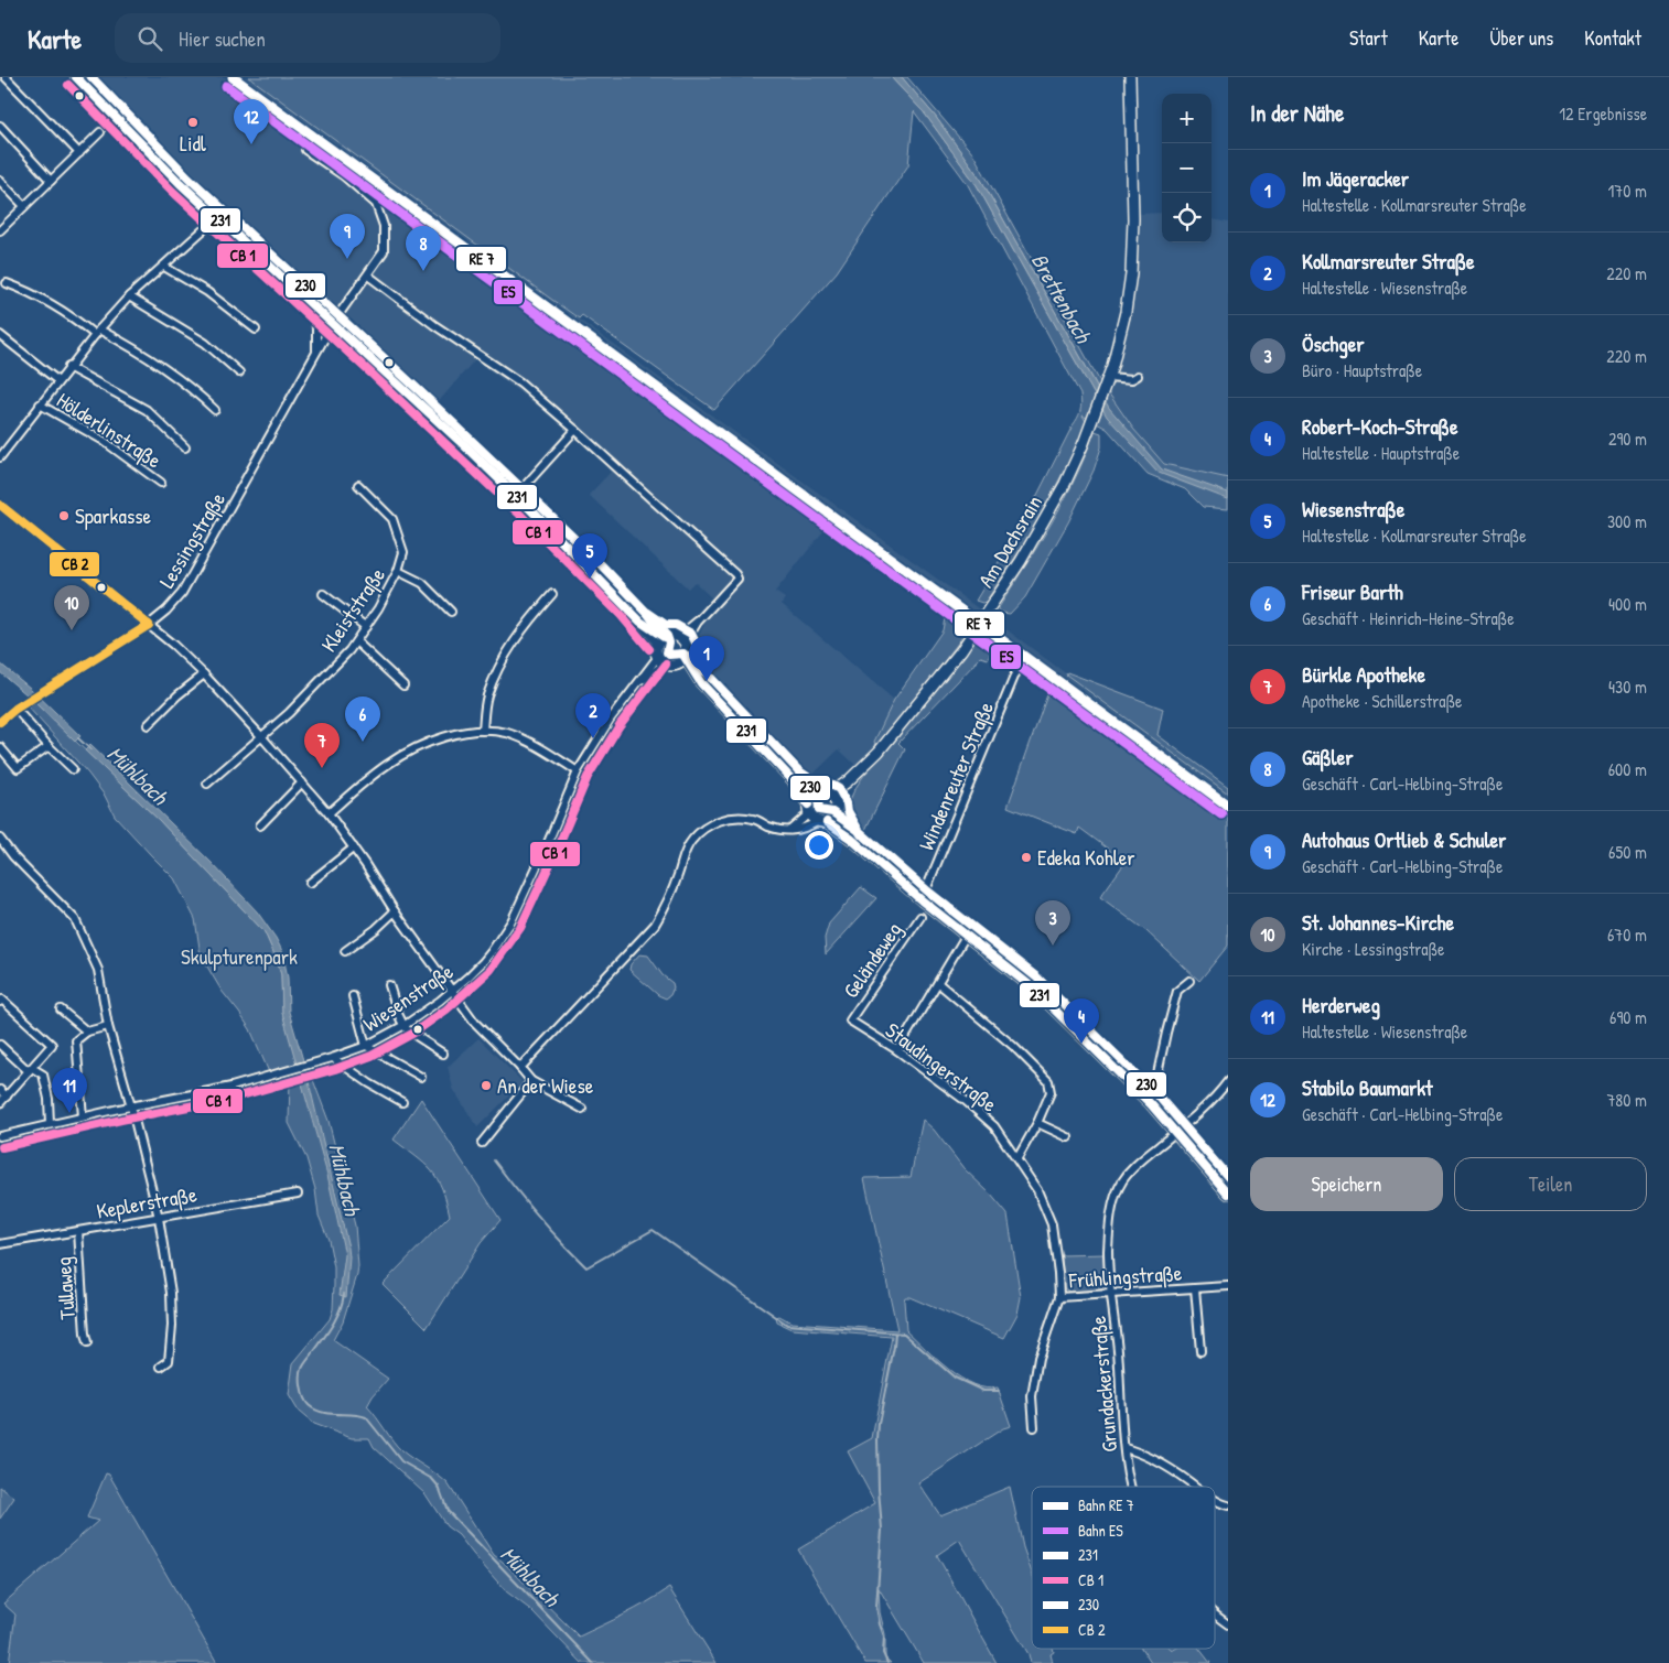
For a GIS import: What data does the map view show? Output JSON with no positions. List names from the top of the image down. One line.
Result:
{"streets":{"main road":["Am Dachsrain"],"street":["Hölderlinstraße","Lessingstraße","Kleiststraße","Windenreuter Straße","Geländeweg","Wiesenstraße","Staudingerstraße","Keplerstraße","Frühlingstraße","Tullaweg","Grundackerstraße"]},"crossings":[["Geländeweg","Staudingerstraße"],["Staudingerstraße","Frühlingstraße"],["Keplerstraße","Tullaweg"],["Frühlingstraße","Grundackerstraße"]],"water":["Brettenbach","Mühlbach"],"parks":["Skulpturenpark"],"places":["Lidl","Sparkasse","Edeka Kohler","An der Wiese"],"lines":["transit line 231","transit line 230","rail line ES"],"legend":["Bahn RE 7","Bahn ES","231","CB 1","230","CB 2"],"page":{"header":"Karte","search":"Hier suchen","nav":["Start","Karte","Über uns","Kontakt"],"heading":["In der Nähe","12 Ergebnisse"],"map_buttons":["+","−"],"pins":["12","9","8","5","10","1","2","6","7","3","4","11"],"list":[{"mark":"1","name":"Im Jägeracker","note":"Haltestelle · Kollmarsreuter Straße","value":"170 m"},{"mark":"2","name":"Kollmarsreuter Straße","note":"Haltestelle · Wiesenstraße","value":"220 m"},{"mark":"3","name":"Öschger","note":"Büro · Hauptstraße","value":"220 m"},{"mark":"4","name":"Robert-Koch-Straße","note":"Haltestelle · Hauptstraße","value":"290 m"},{"mark":"5","name":"Wiesenstraße","note":"Haltestelle · Kollmarsreuter Straße","value":"300 m"},{"mark":"6","name":"Friseur Barth","note":"Geschäft · Heinrich-Heine-Straße","value":"400 m"},{"mark":"7","name":"Bürkle Apotheke","note":"Apotheke · Schillerstraße","value":"430 m"},{"mark":"8","name":"Gäßler","note":"Geschäft · Carl-Helbing-Straße","value":"600 m"},{"mark":"9","name":"Autohaus Ortlieb & Schuler","note":"Geschäft · Carl-Helbing-Straße","value":"650 m"},{"mark":"10","name":"St. Johannes-Kirche","note":"Kirche · Lessingstraße","value":"670 m"},{"mark":"11","name":"Herderweg","note":"Haltestelle · Wiesenstraße","value":"690 m"},{"mark":"12","name":"Stabilo Baumarkt","note":"Geschäft · Carl-Helbing-Straße","value":"780 m"}],"buttons":["Speichern","Teilen"]}}
